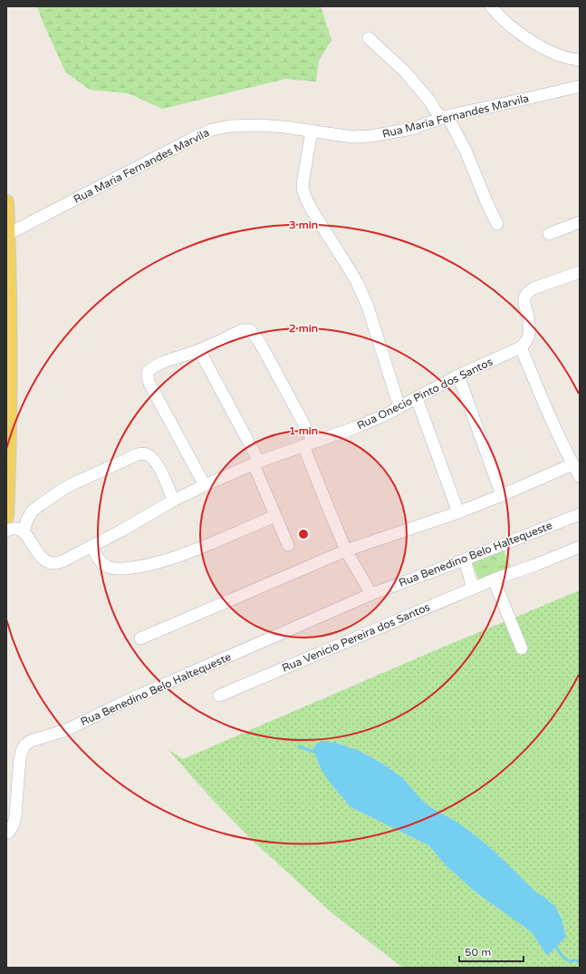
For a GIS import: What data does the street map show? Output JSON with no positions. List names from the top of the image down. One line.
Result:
{"streets":{"street":["Rua Maria Fernandes Marvila","Rua Onecio Pinto dos Santos","Rua Benedino Belo Haltequeste","Rua Venicio Pereira dos Santos"]},"scale_bar":"50 m","rings":["3 min","2 min","1 min"]}
